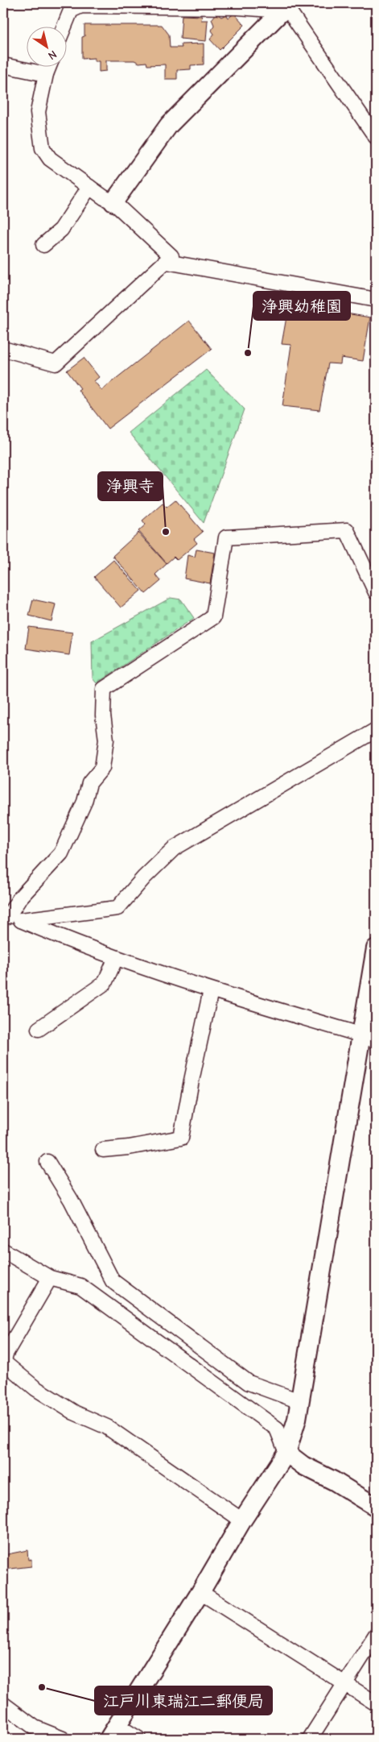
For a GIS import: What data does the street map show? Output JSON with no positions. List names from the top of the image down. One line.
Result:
{"places":["浄興幼稚園","浄興寺","江戸川東瑞江二郵便局"],"north":"bottom right"}
